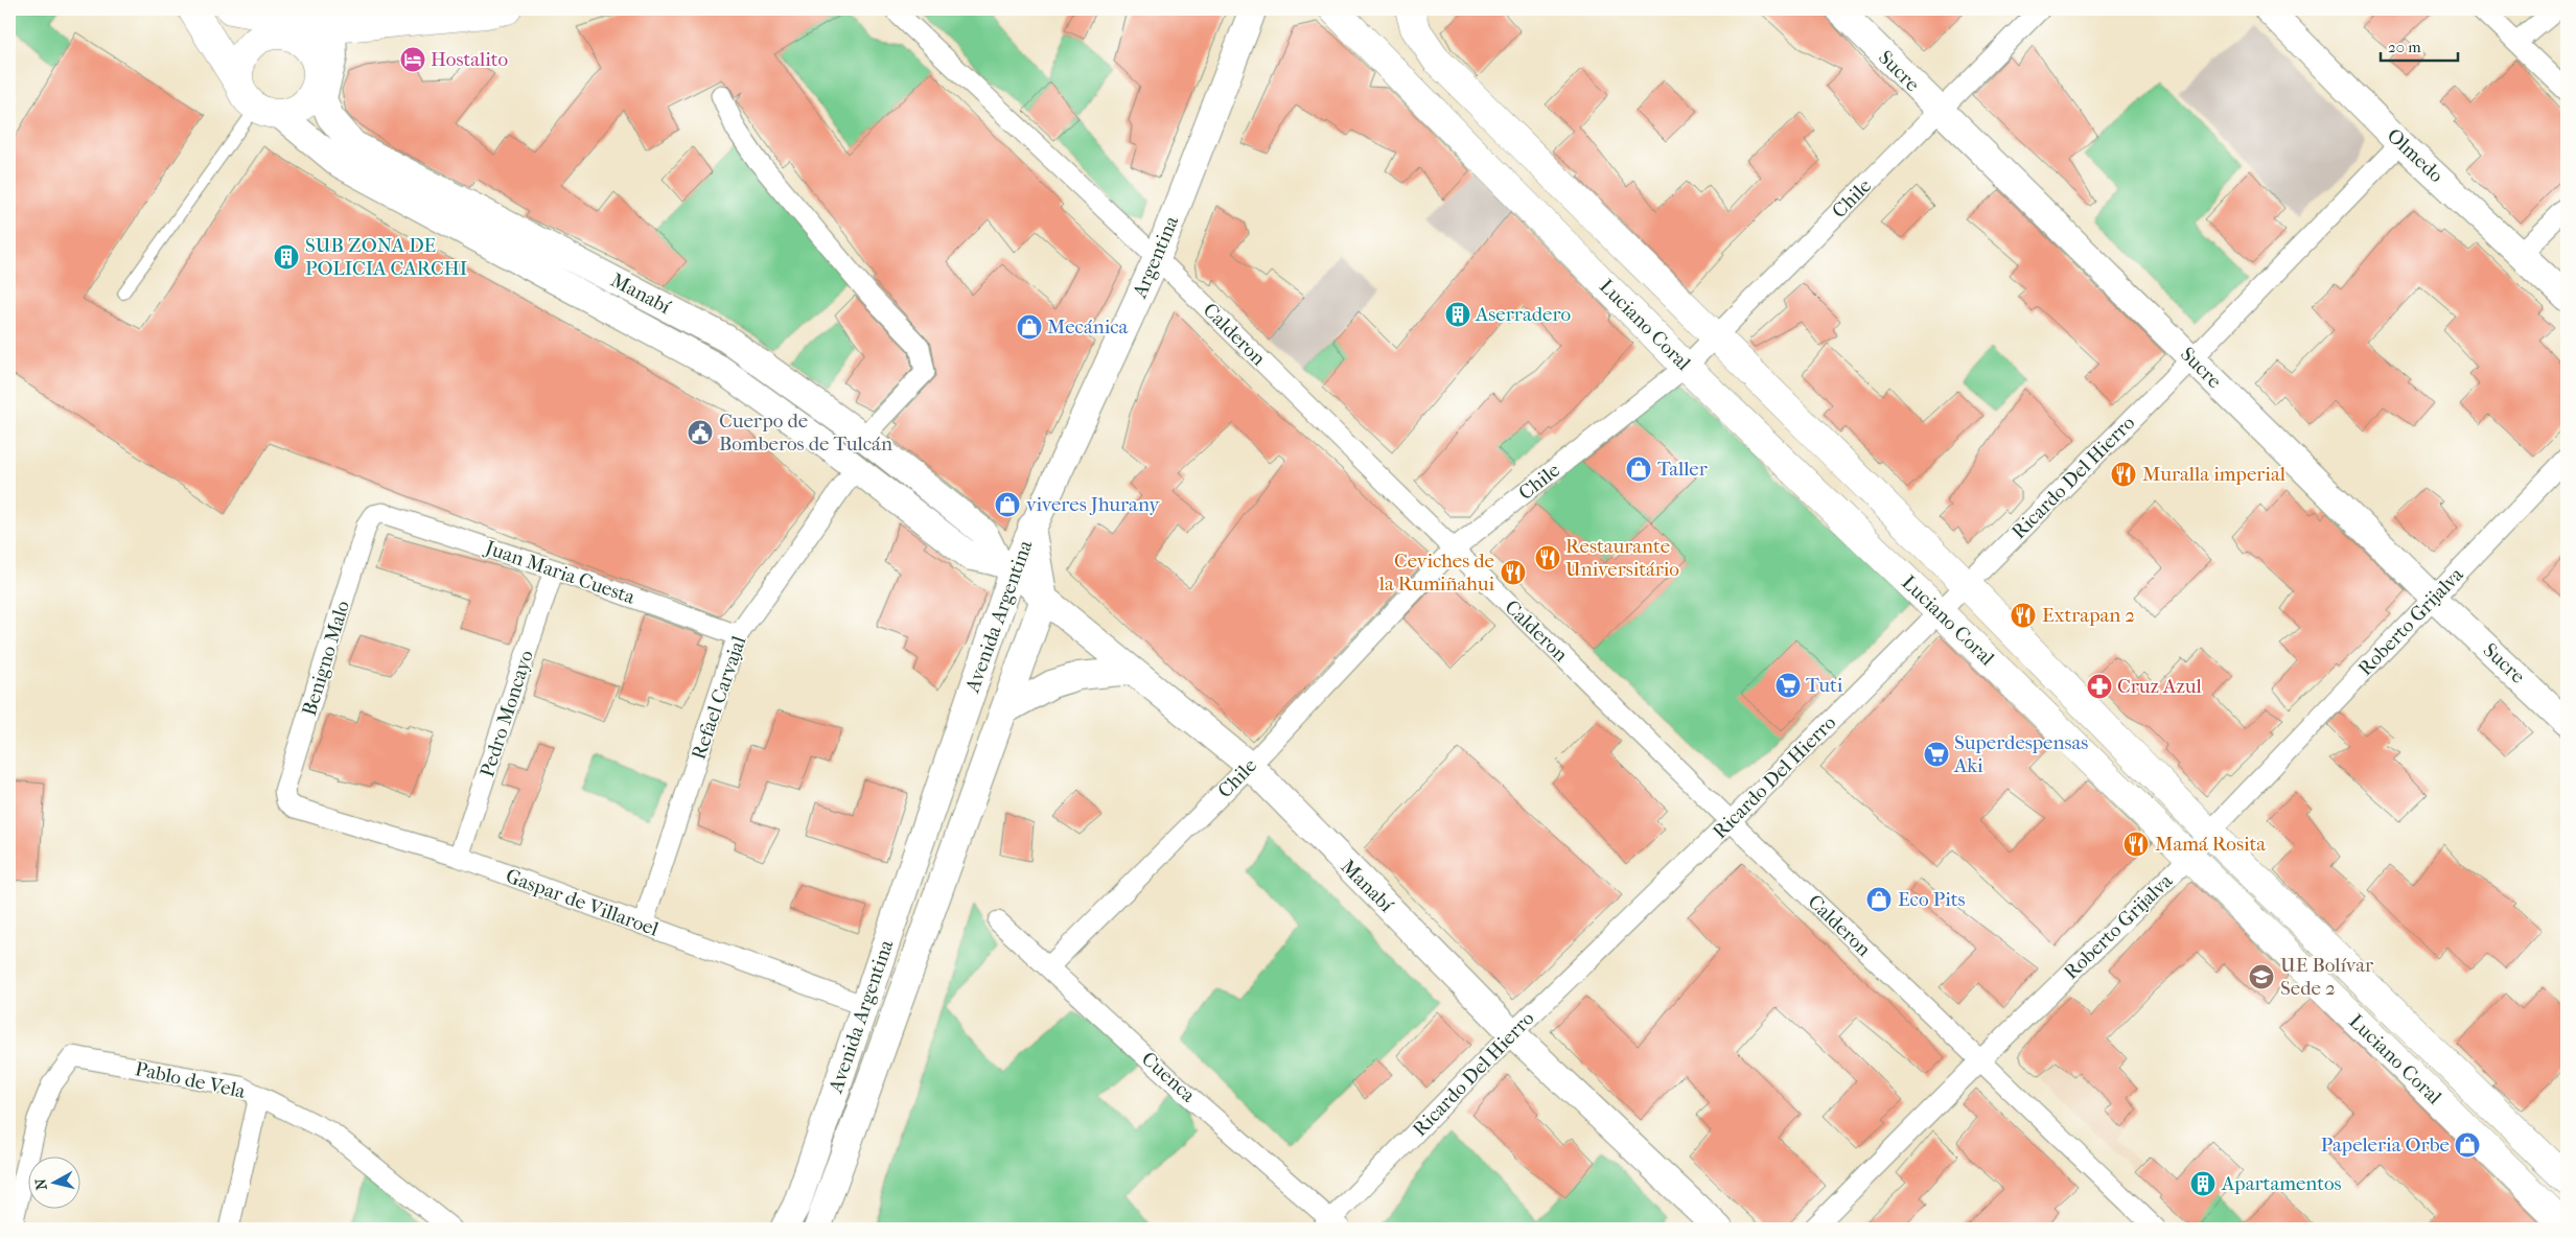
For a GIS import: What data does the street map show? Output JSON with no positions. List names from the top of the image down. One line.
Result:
{"streets":{"main road":["Luciano Coral"],"street":["Sucre","Olmedo","Chile","Argentina","Manabí","Calderon","Ricardo Del Hierro","Juan Maria Cuesta","Avenida Argentina","Roberto Grijalva","Benigno Malo","Refael Carvajal","Pedro Moncayo","Gaspar de Villaroel","Cuenca","Pablo de Vela"]},"crossings":[["Sucre","Chile"],["Sucre","Ricardo Del Hierro"],["Sucre","Roberto Grijalva"],["Olmedo","Ricardo Del Hierro"],["Chile","Manabí"],["Chile","Luciano Coral"],["Chile","Calderon"],["Chile","Cuenca"],["Argentina","Calderon"],["Argentina","Avenida Argentina"],["Manabí","Ricardo Del Hierro"],["Manabí","Avenida Argentina"],["Manabí","Refael Carvajal"],["Luciano Coral","Ricardo Del Hierro"],["Luciano Coral","Roberto Grijalva"],["Calderon","Ricardo Del Hierro"],["Calderon","Roberto Grijalva"],["Ricardo Del Hierro","Cuenca"],["Juan Maria Cuesta","Benigno Malo"],["Juan Maria Cuesta","Refael Carvajal"],["Juan Maria Cuesta","Pedro Moncayo"],["Avenida Argentina","Gaspar de Villaroel"],["Benigno Malo","Gaspar de Villaroel"],["Refael Carvajal","Gaspar de Villaroel"],["Pedro Moncayo","Gaspar de Villaroel"]],"places":{"hotel":["Hostalito"],"building":["SUB ZONA DE POLICIA CARCHI","Aserradero","Apartamentos"],"shop":["Mecánica","Taller","viveres Jhurany","Eco Pits","Papeleria Orbe"],"public building":["Cuerpo de Bomberos de Tulcán"],"restaurant":["Muralla imperial","Restaurante Universitário","Ceviches de la Rumiñahui","Extrapan 2","Mamá Rosita"],"supermarket":["Tuti","Superdespensas Aki"],"pharmacy":["Cruz Azul"],"school or university":["UE Bolívar Sede 2"]},"scale_bar":"20 m","north":"left"}
